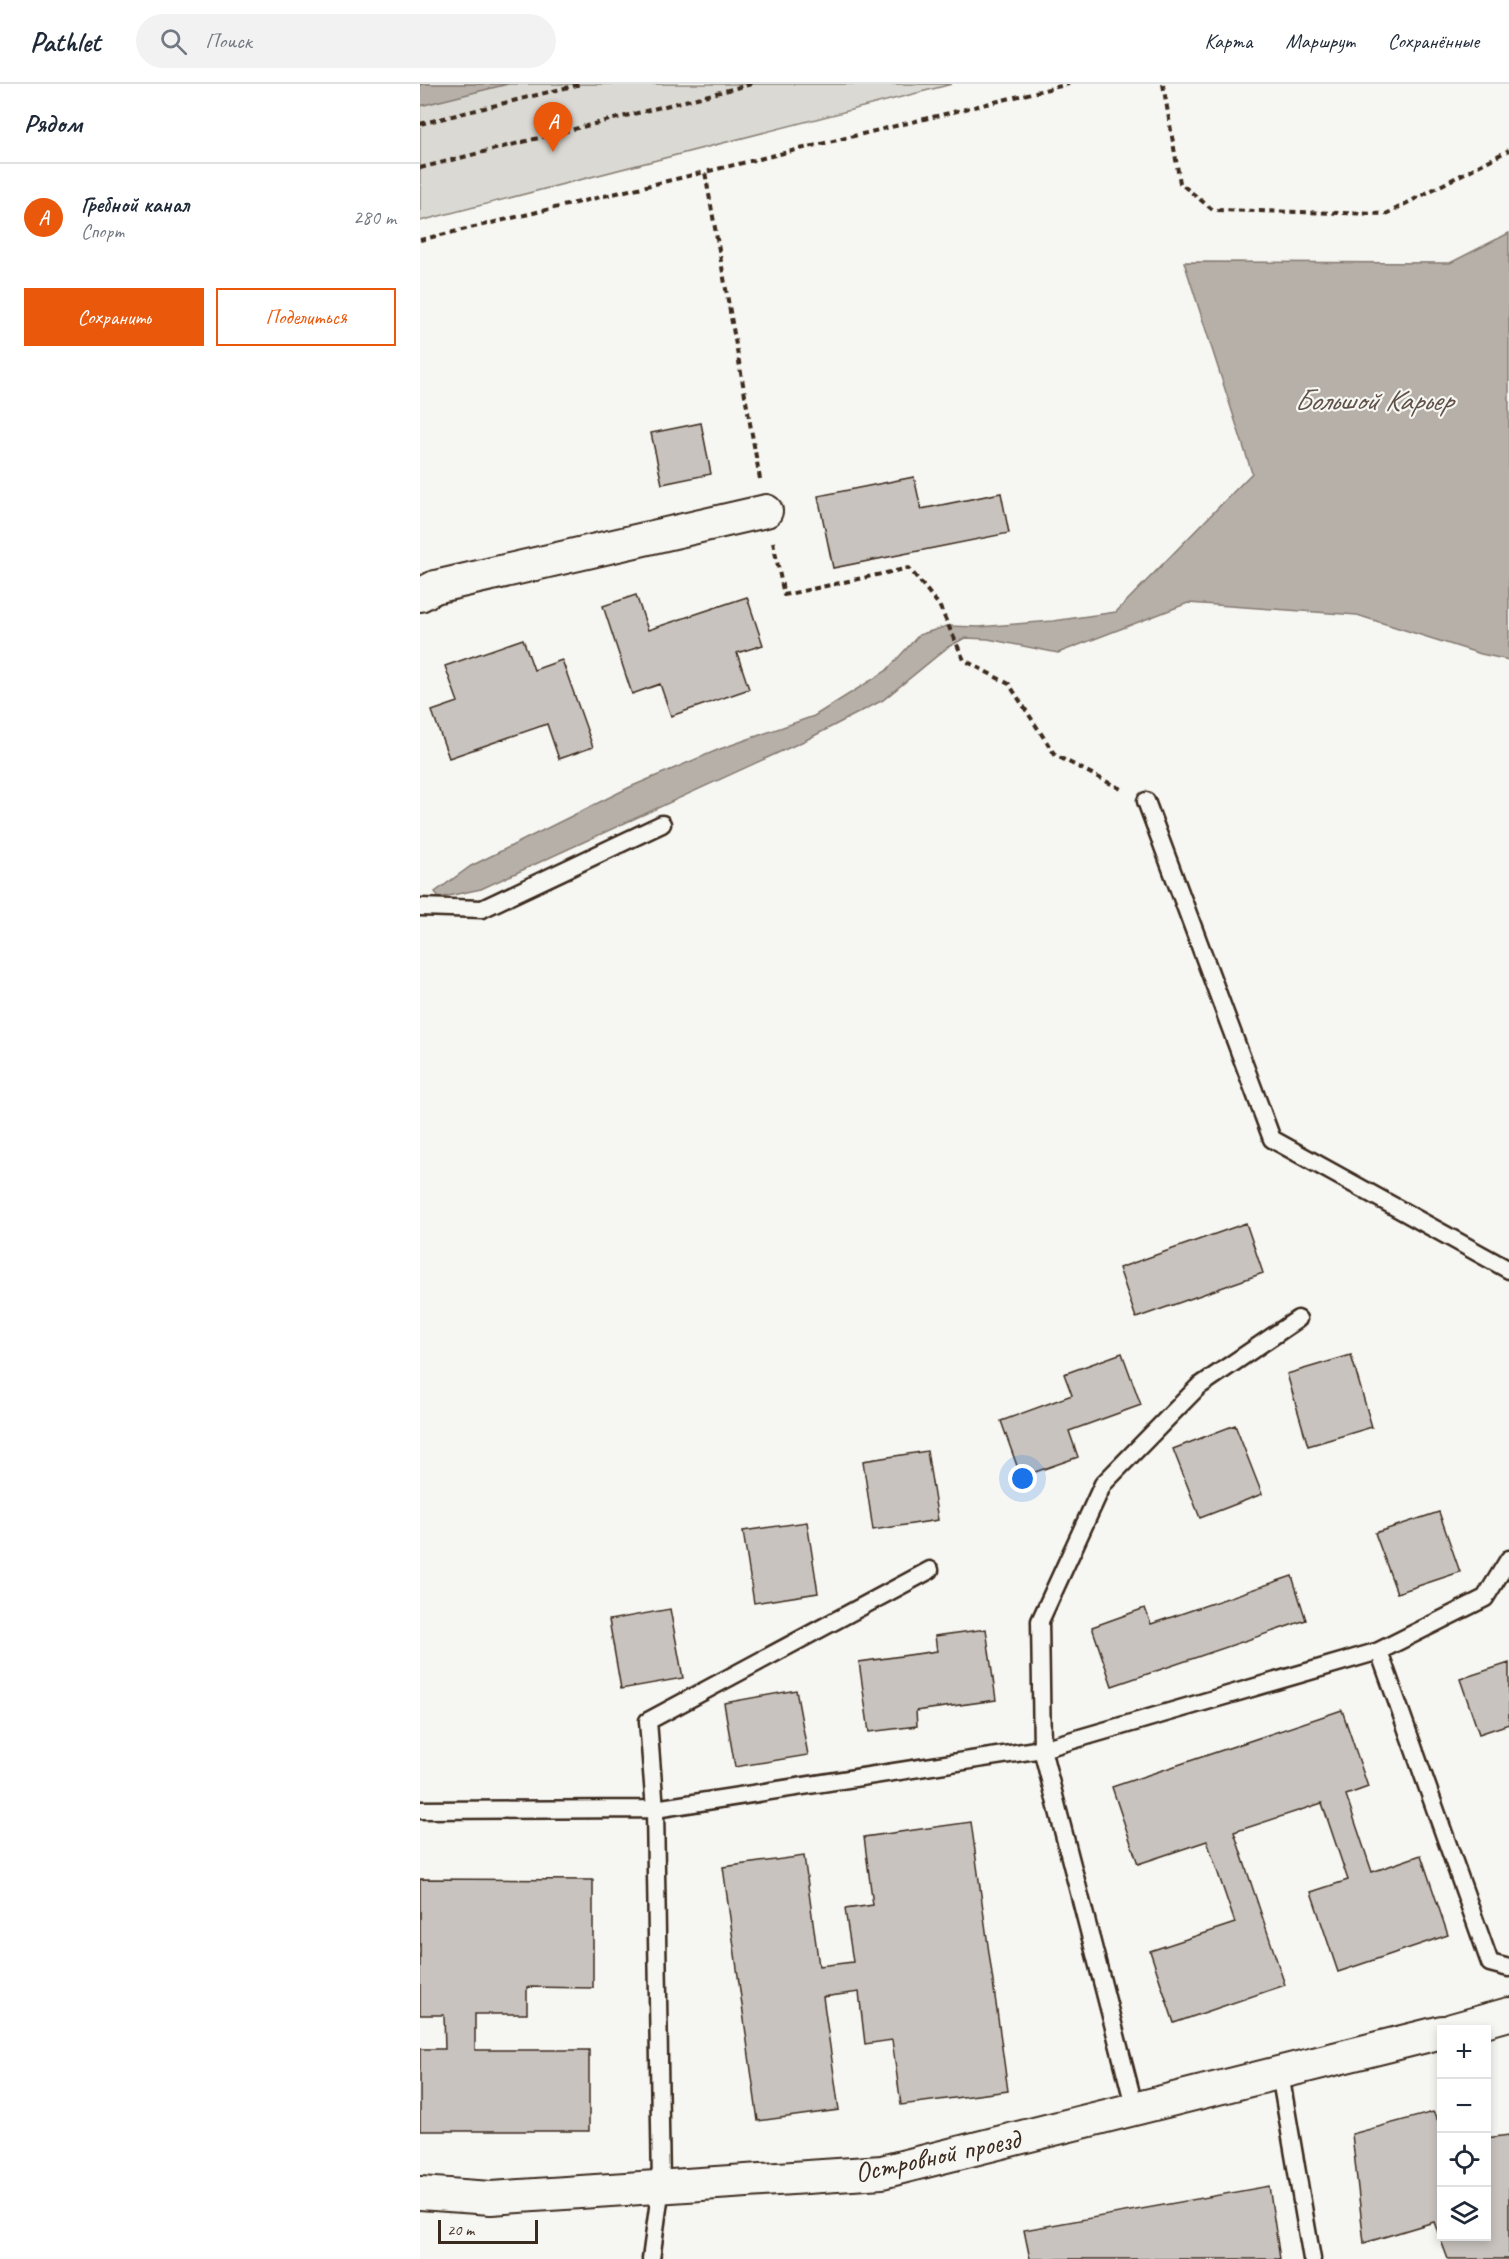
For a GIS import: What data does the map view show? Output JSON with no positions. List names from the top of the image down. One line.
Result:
{"streets":{"street":["Островной проезд"]},"water":["Большой Карьер"],"scale_bar":"20 m","page":{"header":"Pathlet","search":"Поиск","nav":["Карта","Маршрут","Сохранённые"],"heading":"Рядом","pins":"A","list":[{"mark":"A","name":"Гребной канал","note":"Спорт","value":"280 m"}],"buttons":["Сохранить","Поделиться"],"map_buttons":["+","−"],"scale":"20 m"}}
